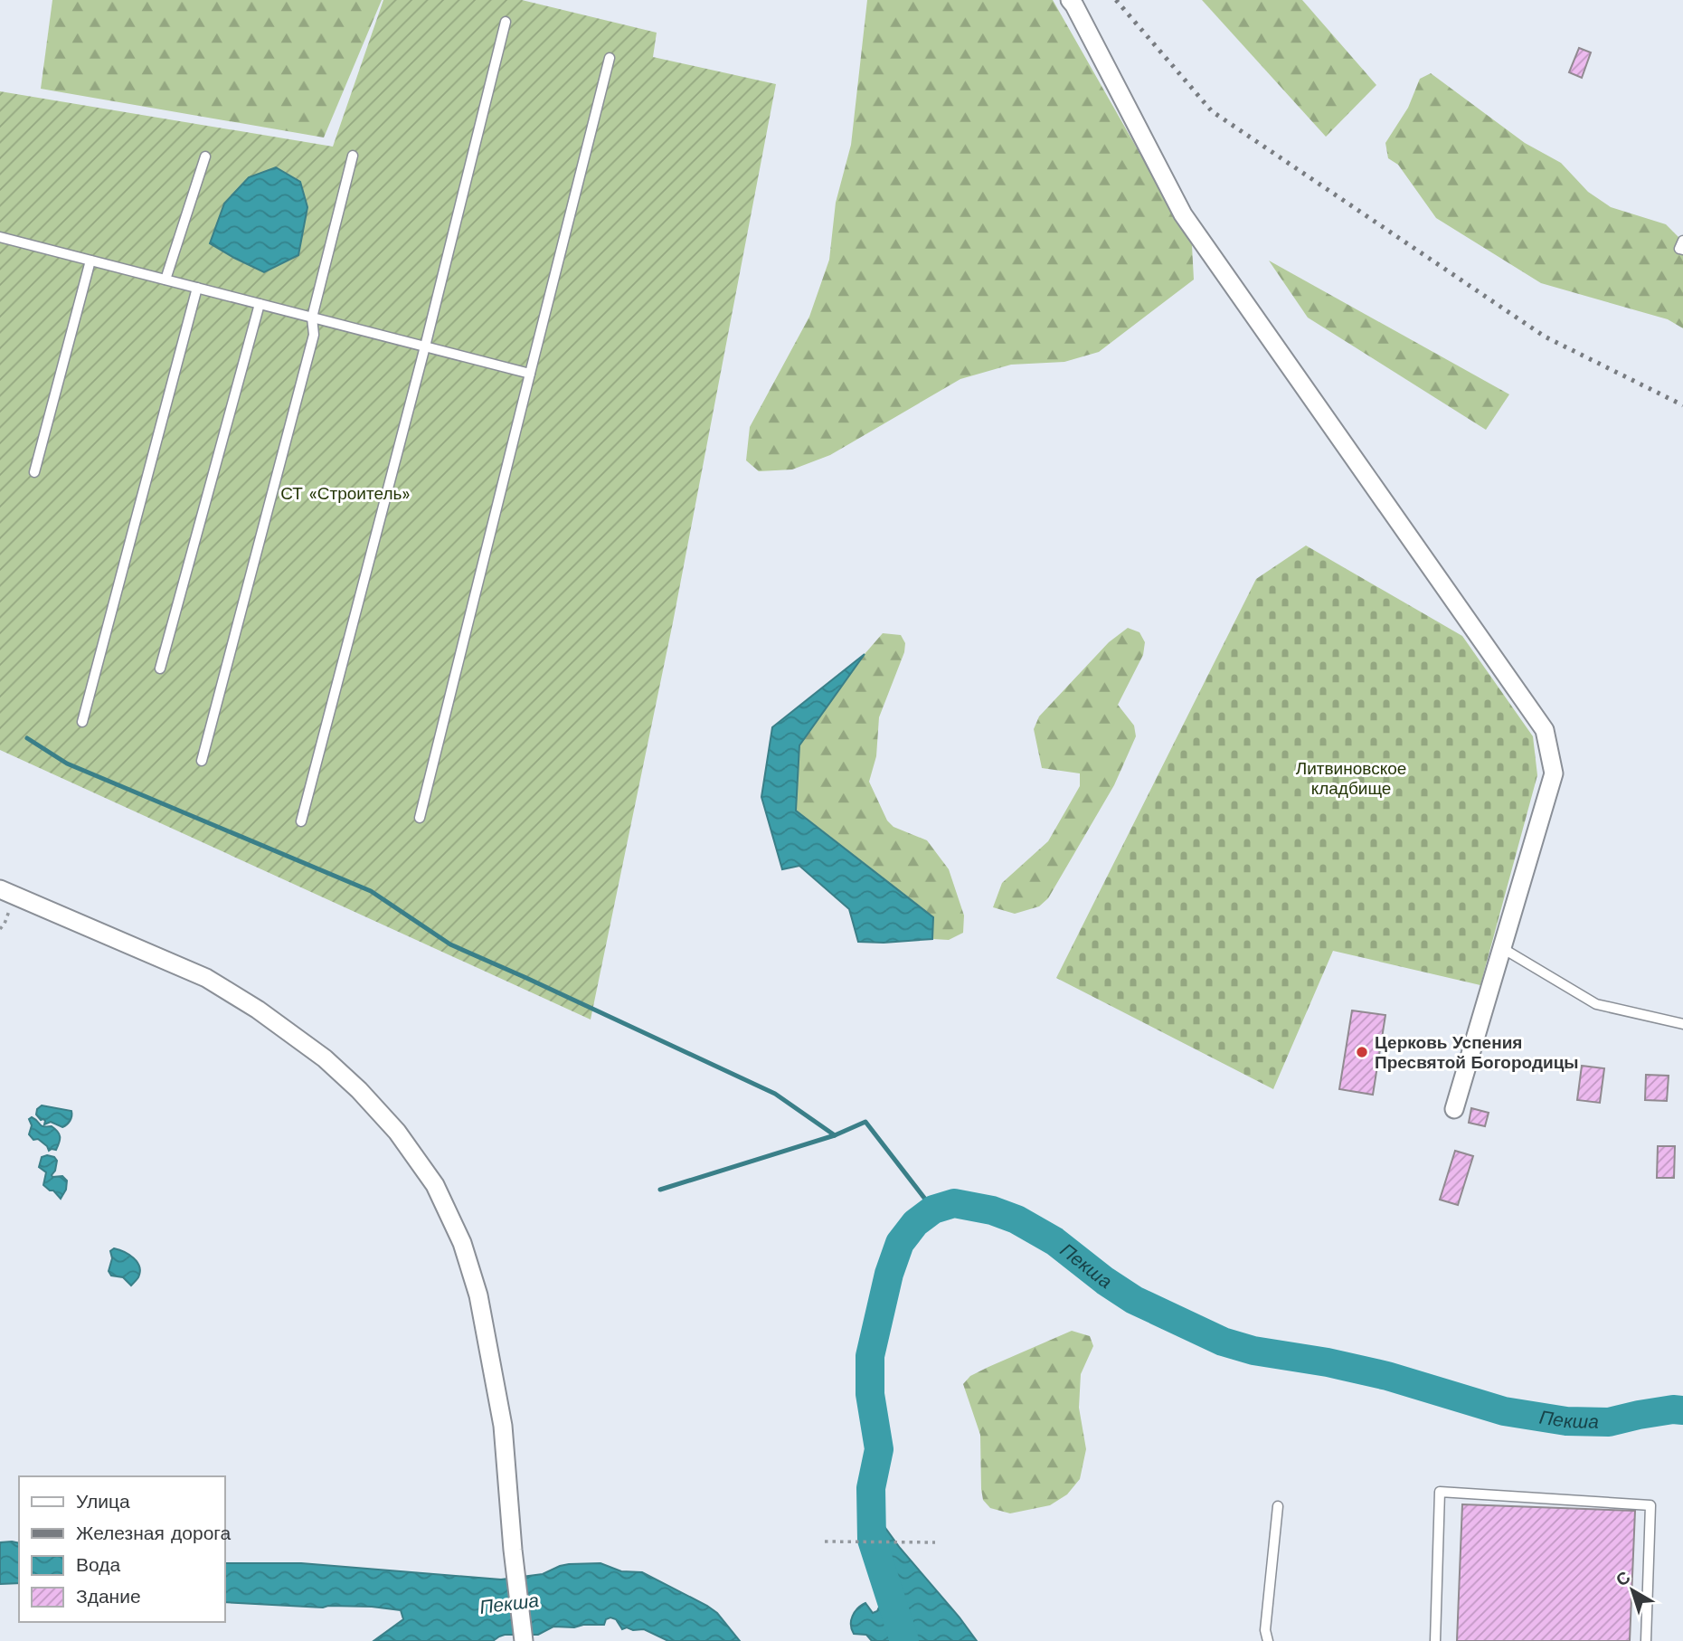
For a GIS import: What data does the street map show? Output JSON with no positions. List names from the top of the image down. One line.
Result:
{"water":["Пекша"],"parks":["СТ «Строитель»","Литвиновское кладбище"],"places":["Церковь Успения Пресвятой Богородицы"],"legend":["Улица","Железная дорога","Вода","Здание"],"north":"top left"}
